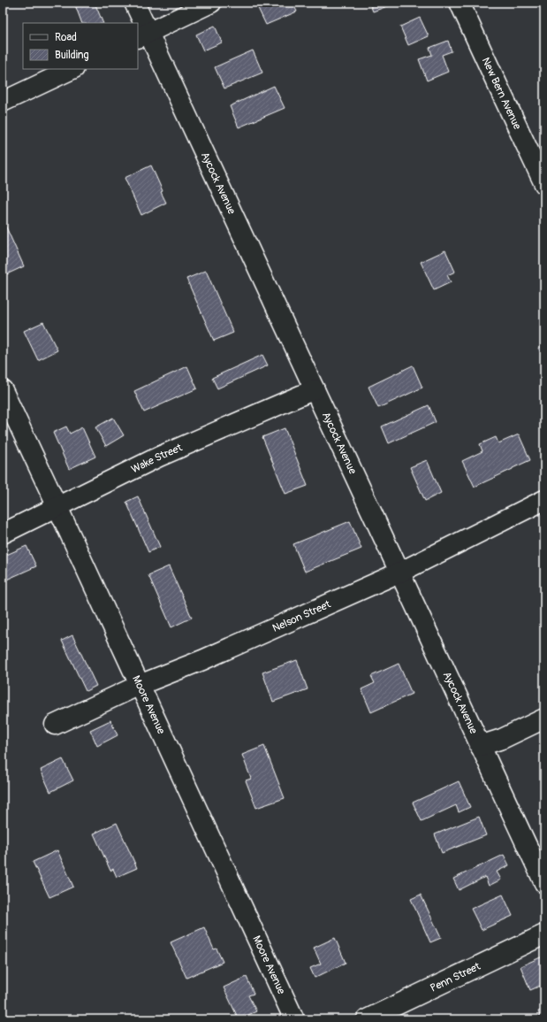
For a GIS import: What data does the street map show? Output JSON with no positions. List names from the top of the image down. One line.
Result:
{"streets":{"street":["New Bern Avenue","Aycock Avenue","Wake Street","Nelson Street","Moore Avenue","Penn Street"]},"crossings":[["Aycock Avenue","Wake Street"],["Aycock Avenue","Nelson Street"],["Wake Street","Moore Avenue"],["Nelson Street","Moore Avenue"]],"legend":["Road","Building"]}
